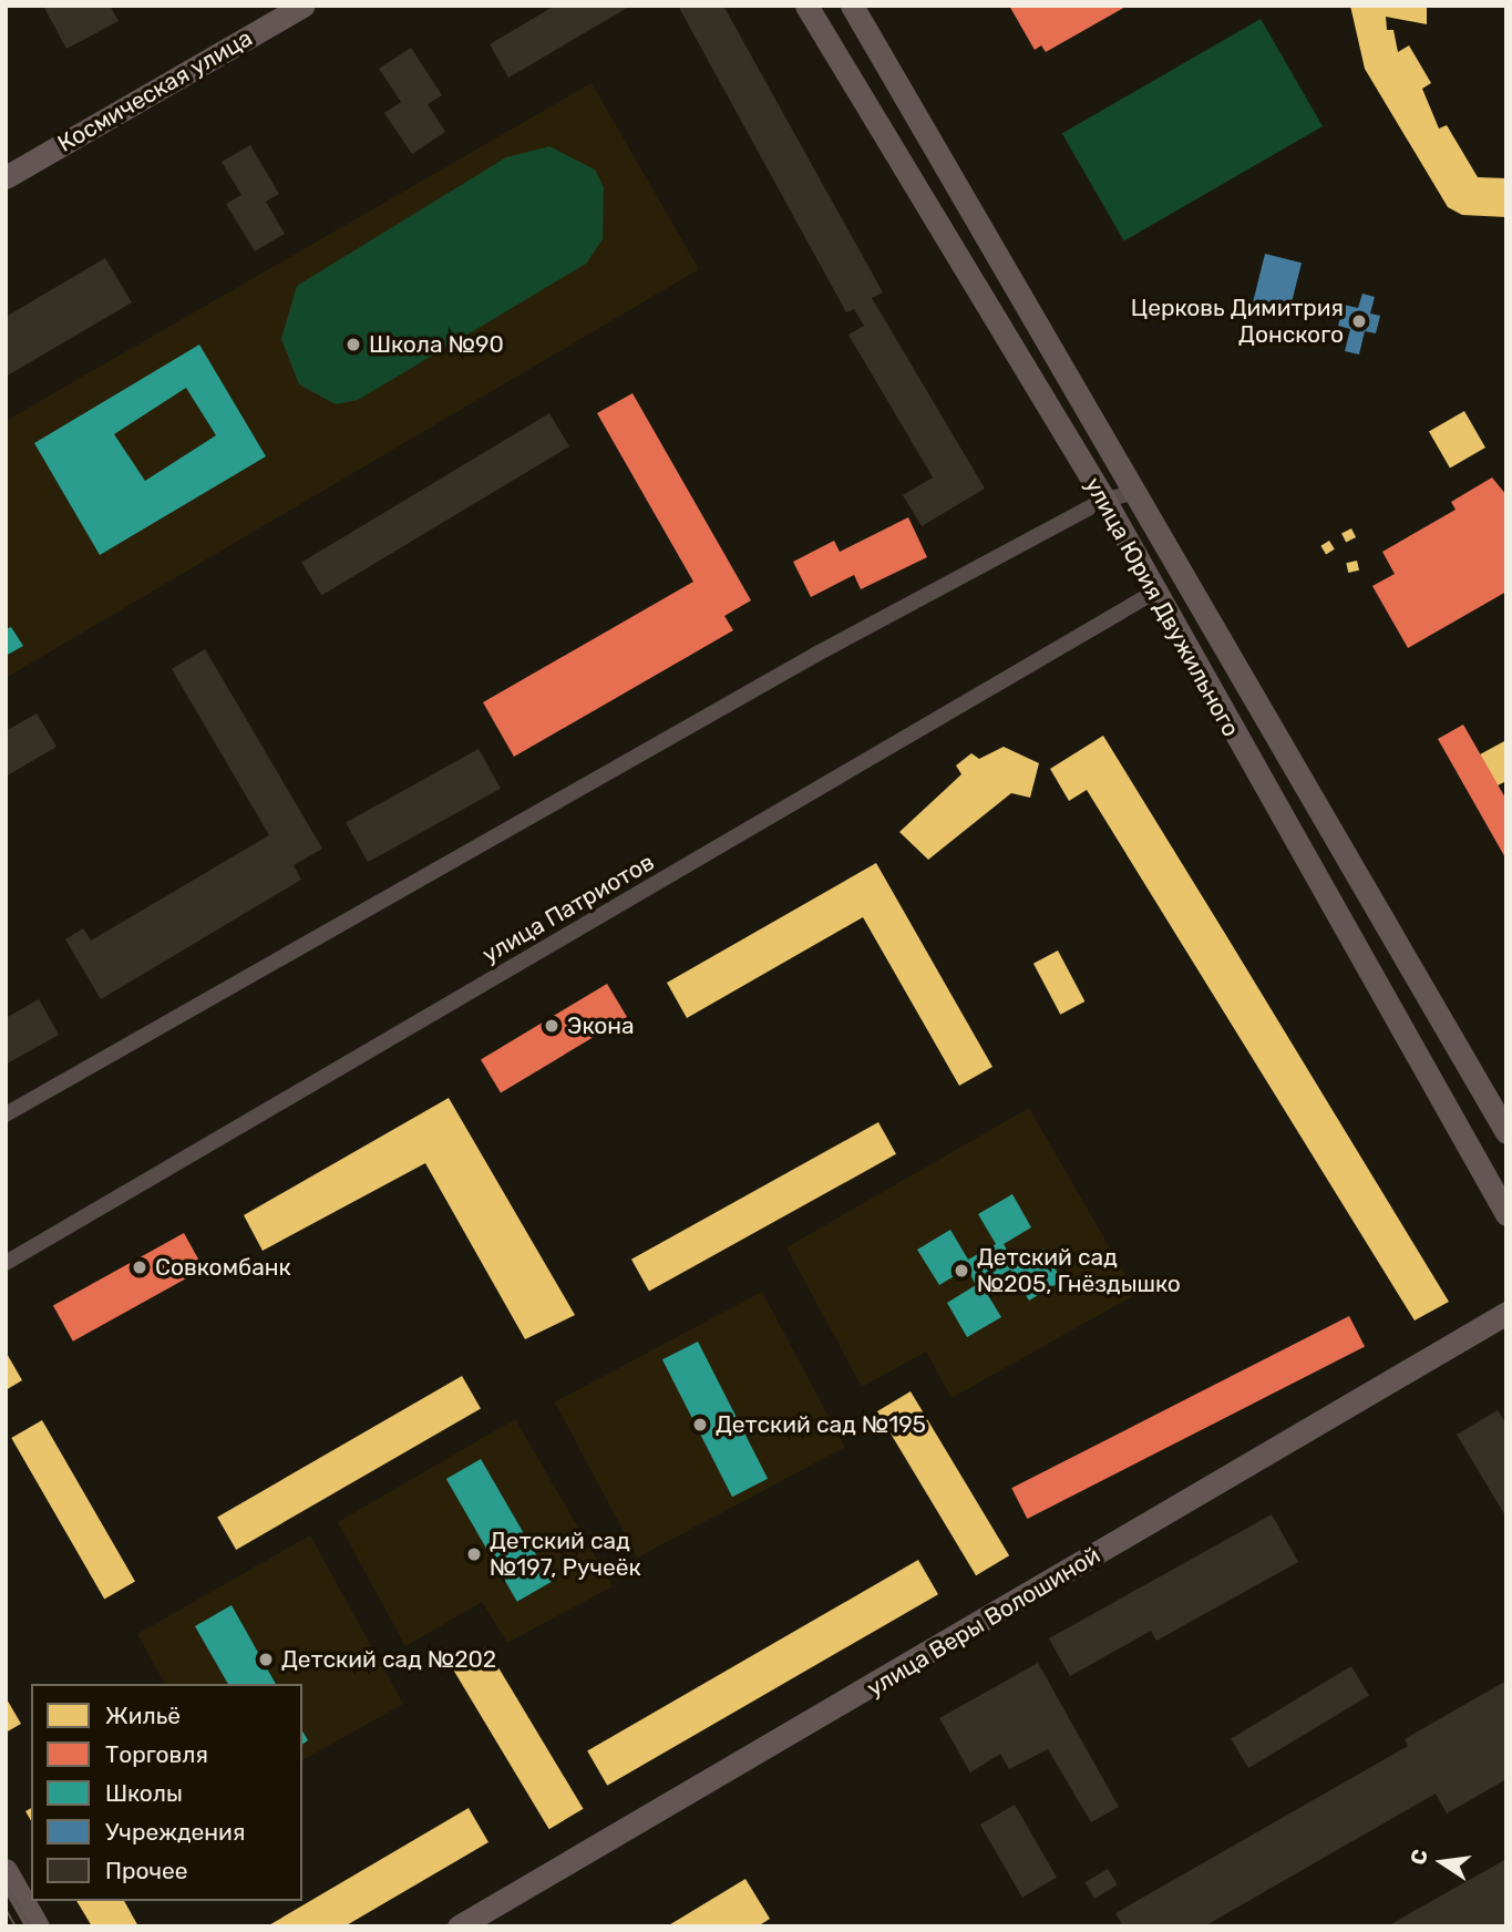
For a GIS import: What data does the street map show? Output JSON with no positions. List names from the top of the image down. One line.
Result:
{"streets":{"street":["Космическая улица","улица Юрия Двужильного","улица Патриотов","улица Веры Волошиной"]},"crossings":[["улица Юрия Двужильного","улица Патриотов"]],"places":["Церковь Димитрия Донского","Школа №90","Экона","Совкомбанк","Детский сад №205, Гнёздышко","Детский сад №195","Детский сад №197, Ручеёк","Детский сад №202"],"legend":["Жильё","Торговля","Школы","Учреждения","Прочее"],"north":"left"}
